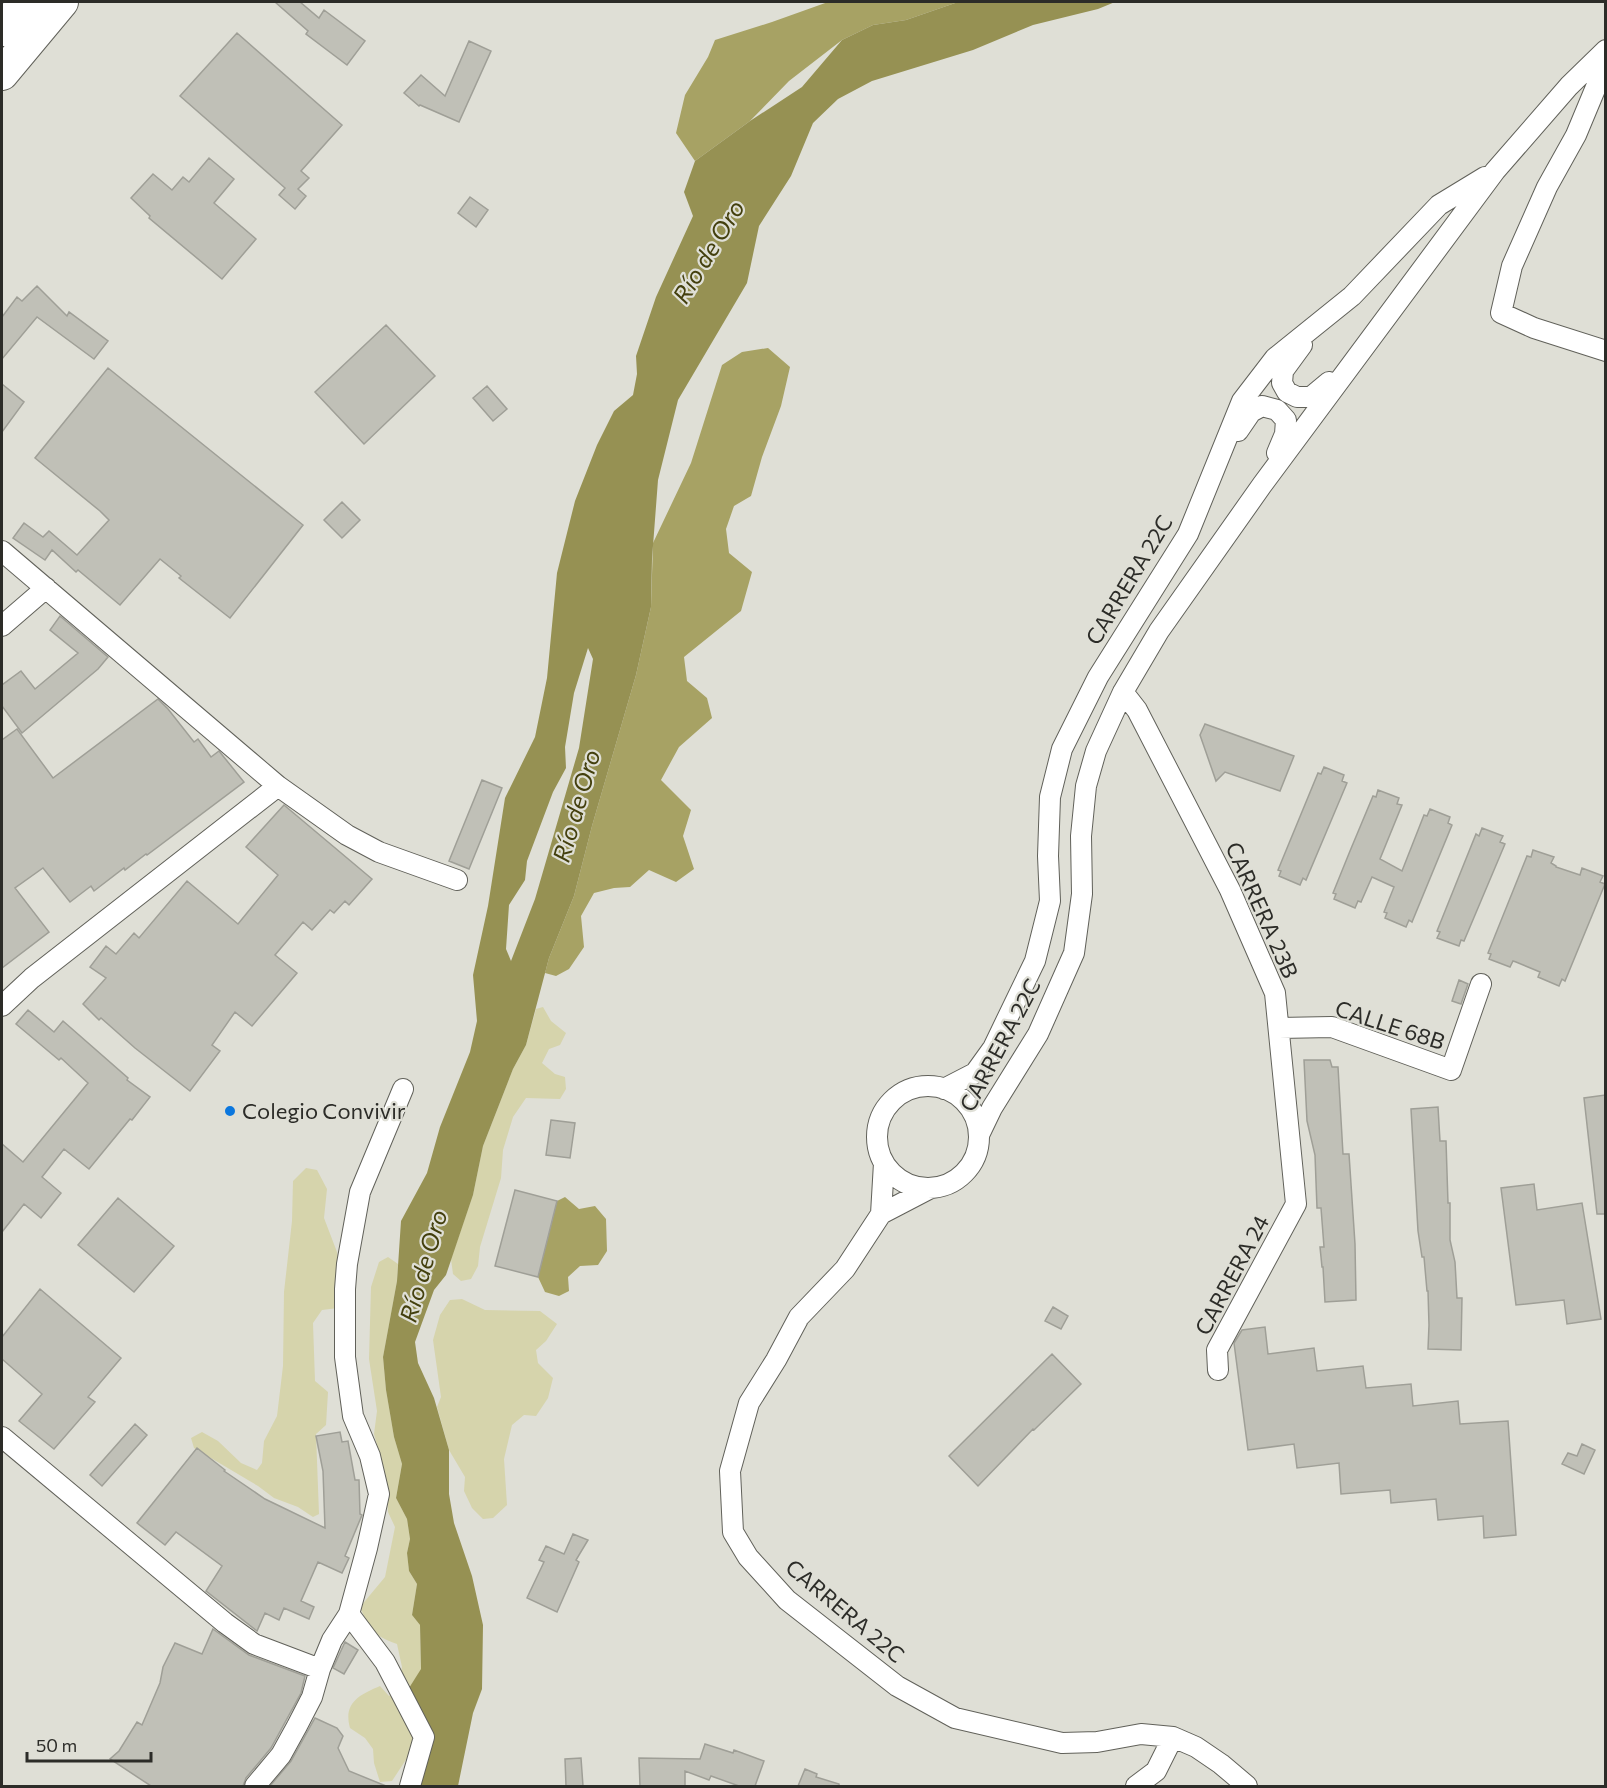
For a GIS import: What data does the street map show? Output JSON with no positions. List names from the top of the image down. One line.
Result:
{"streets":{"street":["CARRERA 22C","CARRERA 23B","CALLE 68B","CARRERA 24"]},"crossings":[["CARRERA 22C","CARRERA 23B"],["CARRERA 23B","CALLE 68B"],["CARRERA 23B","CARRERA 24"]],"water":["Río de Oro"],"places":["Colegio Convivir"],"scale_bar":"50 m"}
